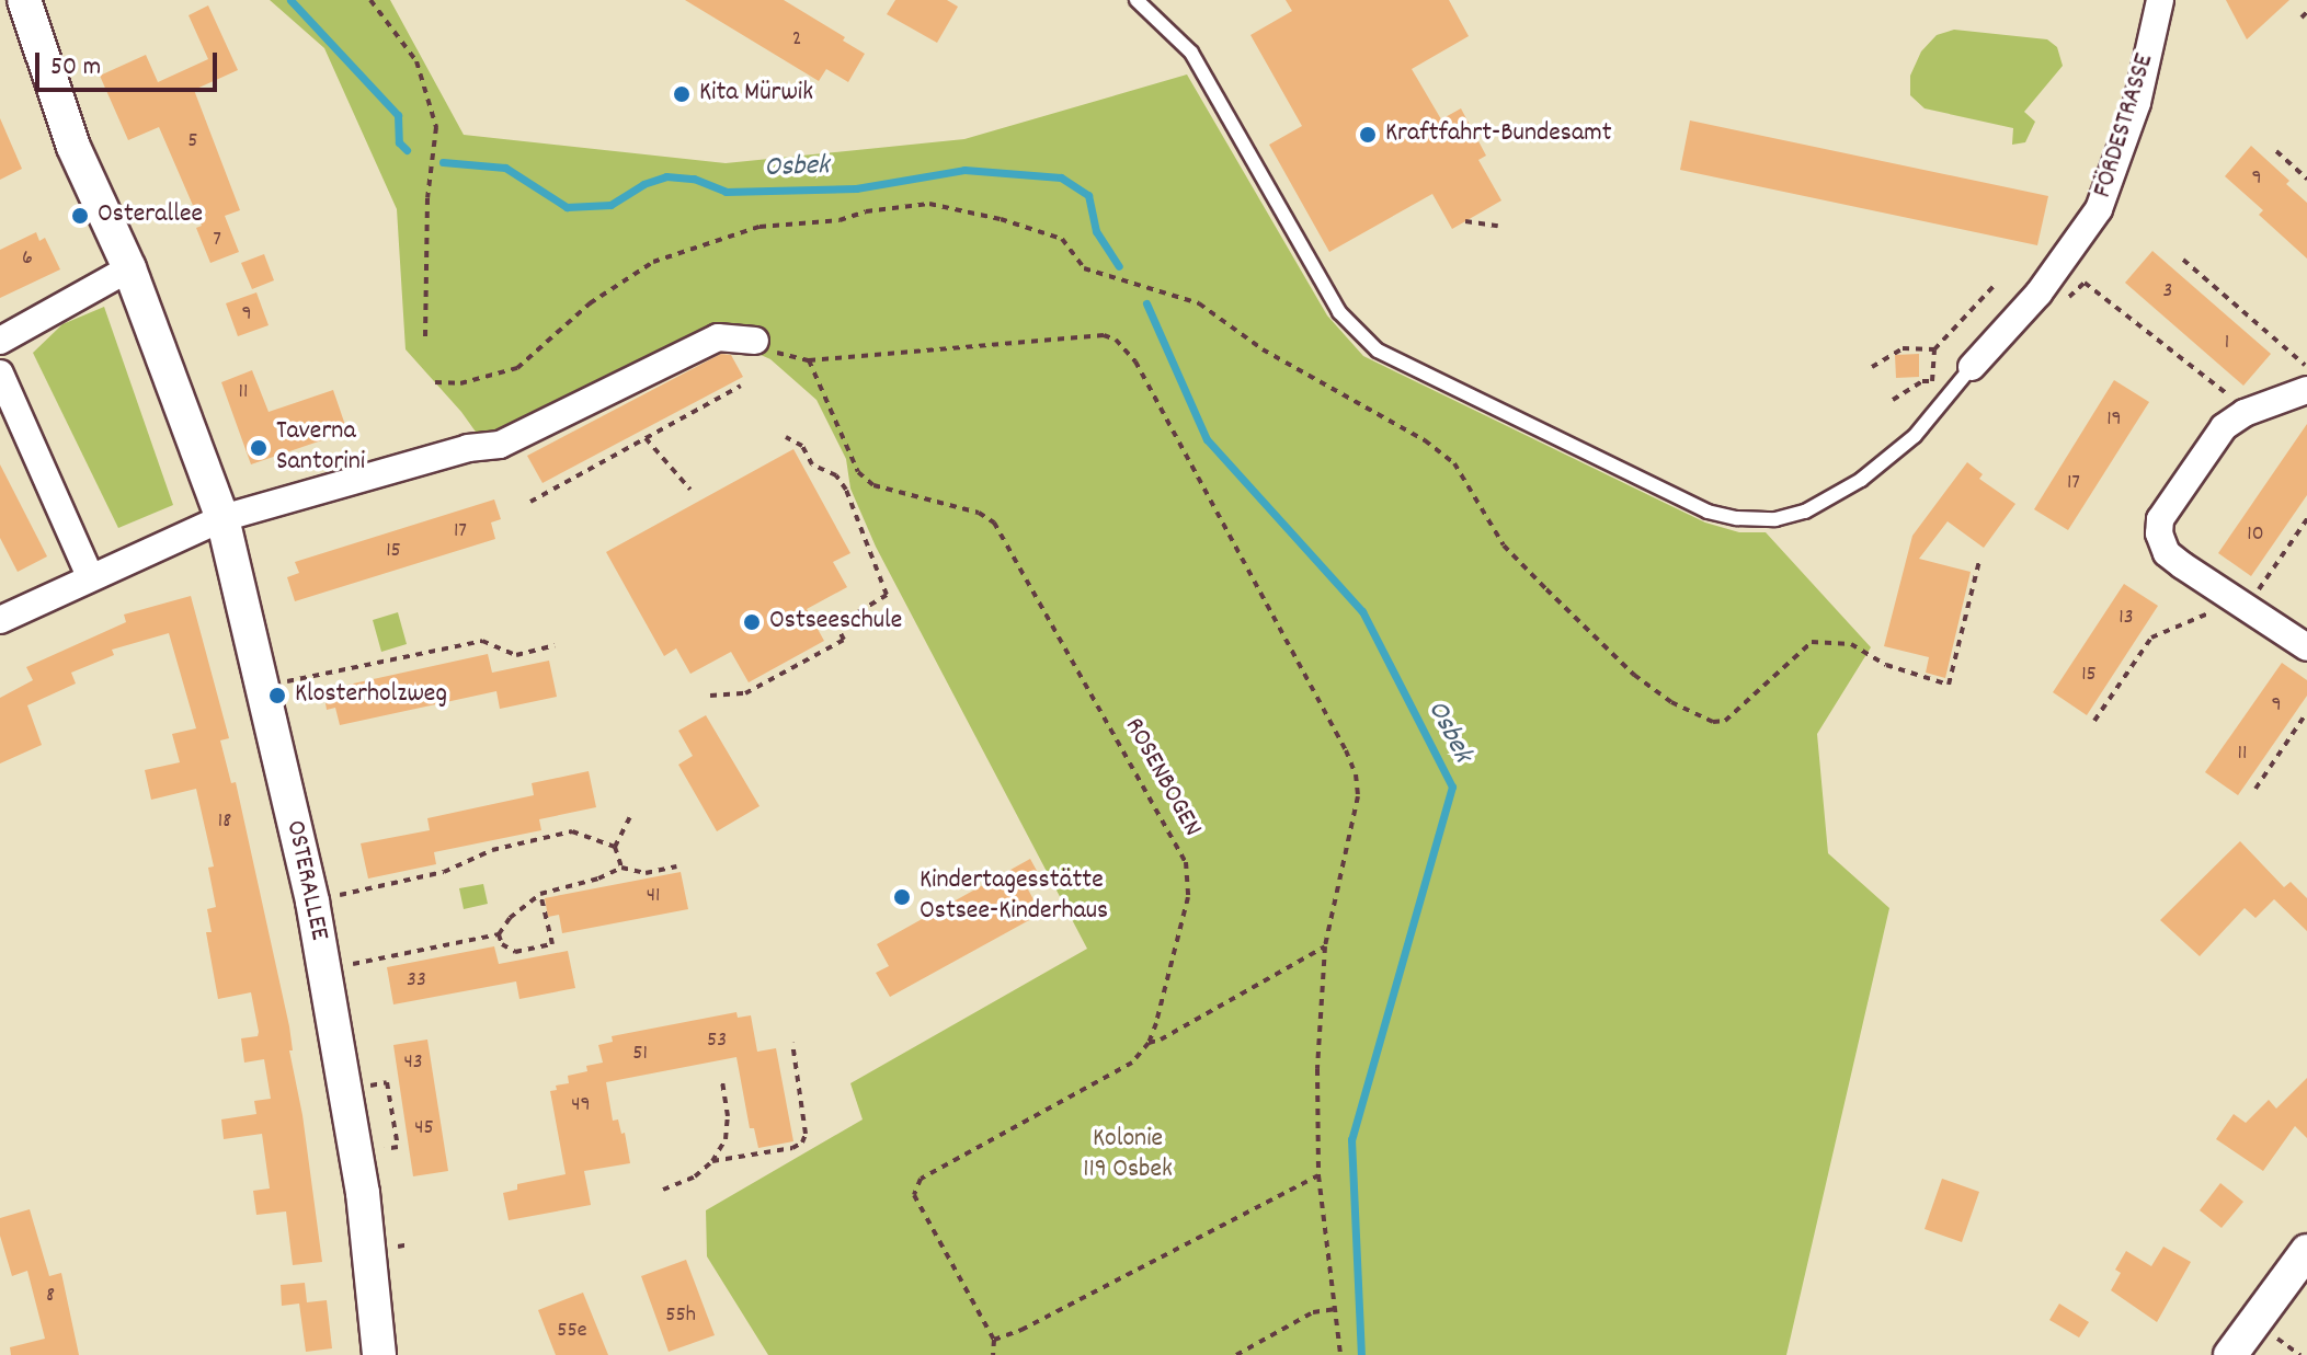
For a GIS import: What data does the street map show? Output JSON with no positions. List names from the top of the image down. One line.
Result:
{"streets":{"street":["FÖRDESTRASSE","OSTERALLEE"],"path":["ROSENBOGEN"]},"water":["Osbek"],"parks":["Kolonie 119 Osbek"],"places":["Kita Mürwik","Kraftfahrt-Bundesamt","Osterallee","Taverna Santorini","Ostseeschule","Klosterholzweg","Kindertagesstätte Ostsee-Kinderhaus"],"house_numbers":["2","5","9","7","6","3","9","1","11","19","17","17","10","15","13","15","9","11","18","41","33","53","51","43","49","45","8","55h","55e"],"scale_bar":"50 m"}
